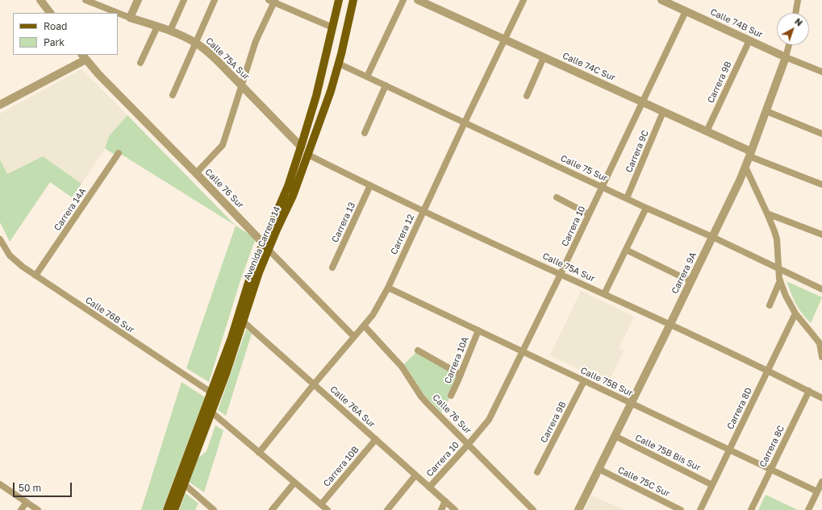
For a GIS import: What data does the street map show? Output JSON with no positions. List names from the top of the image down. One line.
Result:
{"streets":{"main road":["Avenida Carrera 14"],"street":["Calle 74B Sur","Calle 75A Sur","Calle 74C Sur","Carrera 9B","Carrera 9C","Calle 75 Sur","Calle 76 Sur","Carrera 14A","Carrera 13","Carrera 10","Carrera 12","Carrera 9A","Calle 76B Sur","Carrera 10A","Calle 75B Sur","Calle 76A Sur","Carrera 8D","Carrera 8C","Calle 75B Bis Sur","Carrera 10B","Calle 75C Sur"]},"crossings":[["Calle 74B Sur","Carrera 9B"],["Calle 74B Sur","Carrera 10"],["Calle 74B Sur","Carrera 9A"],["Calle 75A Sur","Carrera 13"],["Calle 75A Sur","Carrera 10"],["Calle 75A Sur","Carrera 12"],["Calle 75A Sur","Avenida Carrera 14"],["Calle 75A Sur","Carrera 9A"],["Calle 75A Sur","Carrera 8D"],["Calle 75A Sur","Carrera 8C"],["Calle 74C Sur","Carrera 9B"],["Calle 74C Sur","Carrera 9C"],["Calle 74C Sur","Carrera 10"],["Calle 74C Sur","Carrera 12"],["Calle 74C Sur","Carrera 9A"],["Carrera 9B","Calle 75B Sur"],["Carrera 9C","Calle 75 Sur"],["Calle 75 Sur","Carrera 10"],["Calle 75 Sur","Carrera 12"],["Calle 75 Sur","Avenida Carrera 14"],["Calle 75 Sur","Carrera 9A"],["Calle 76 Sur","Carrera 10"],["Calle 76 Sur","Carrera 12"],["Calle 76 Sur","Avenida Carrera 14"],["Carrera 14A","Calle 76B Sur"],["Carrera 10","Calle 75B Sur"],["Carrera 10","Calle 76A Sur"],["Carrera 12","Calle 75B Sur"],["Carrera 12","Calle 76A Sur"],["Avenida Carrera 14","Calle 76B Sur"],["Avenida Carrera 14","Calle 76A Sur"],["Carrera 9A","Calle 75B Sur"],["Carrera 9A","Calle 75B Bis Sur"],["Carrera 9A","Calle 75C Sur"],["Carrera 10A","Calle 75B Sur"],["Calle 75B Sur","Carrera 8D"],["Calle 75B Sur","Carrera 8C"],["Calle 76A Sur","Carrera 10B"],["Carrera 8D","Calle 75B Bis Sur"]],"legend":["Road","Park"],"scale_bar":"50 m","north":"top right"}
